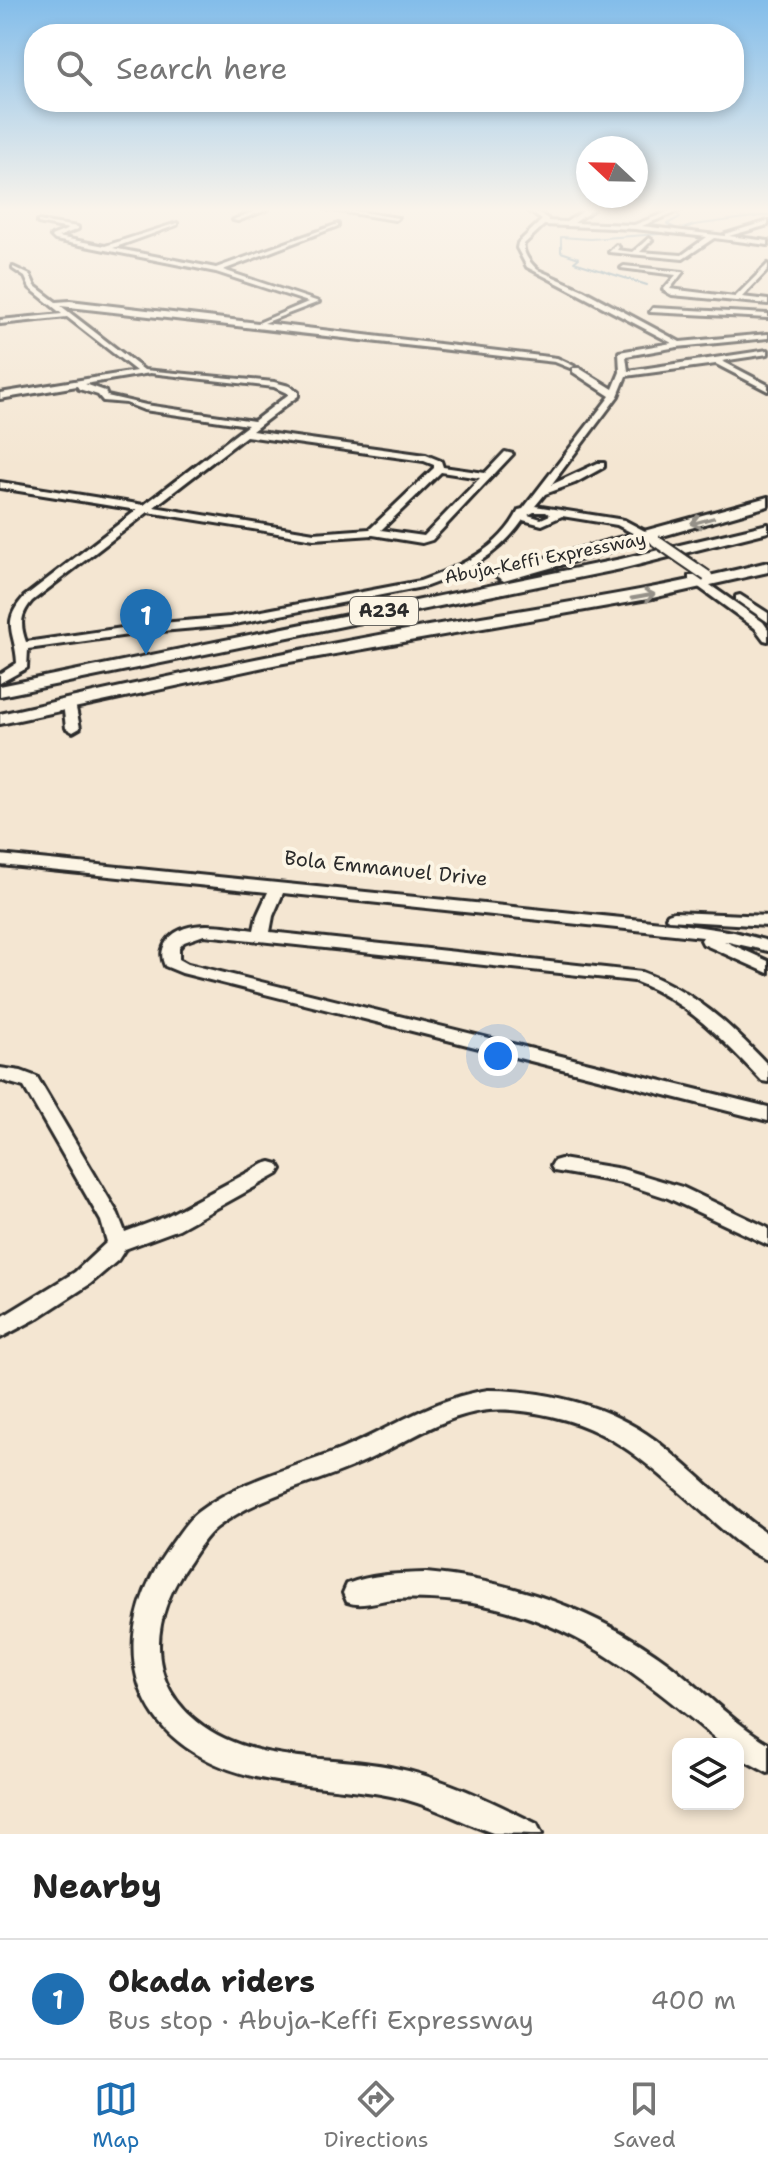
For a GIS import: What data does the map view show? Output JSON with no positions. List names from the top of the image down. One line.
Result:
{"streets":{"highway":["Abuja-Keffi Expressway","A234"],"street":["Bola Emmanuel Drive"]},"north":"left","page":{"search":"Search here","pins":"1","heading":"Nearby","list":[{"mark":"1","name":"Okada riders","note":"Bus stop · Abuja-Keffi Expressway","value":"400 m"}],"nav":["Map","Directions","Saved"]}}
